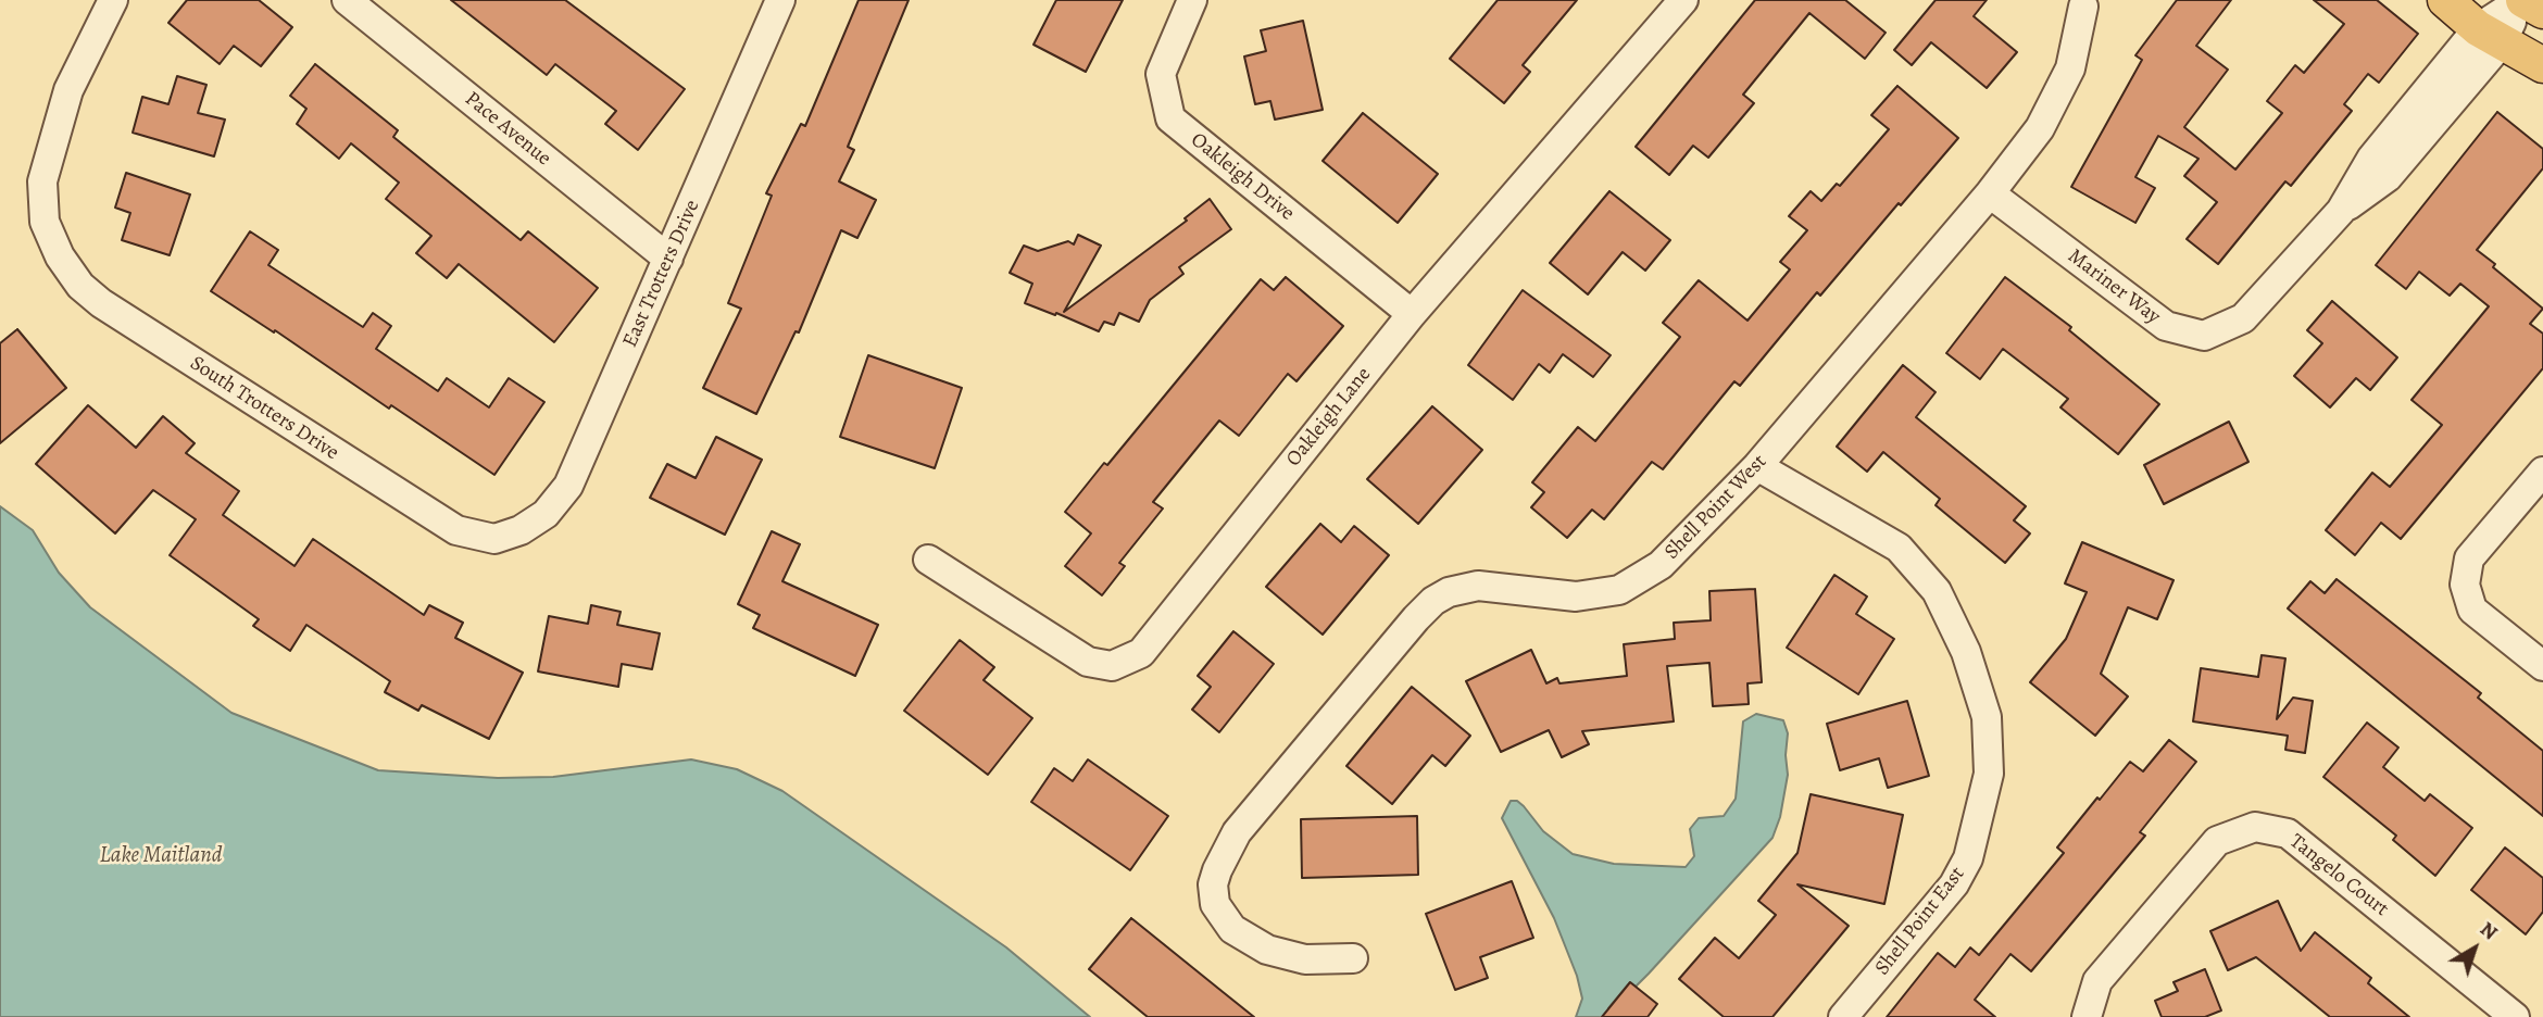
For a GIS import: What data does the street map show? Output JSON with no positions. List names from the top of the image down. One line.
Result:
{"streets":{"street":["Pace Avenue","Oakleigh Drive","East Trotters Drive","Mariner Way","South Trotters Drive","Oakleigh Lane","Shell Point West","Tangelo Court","Shell Point East"]},"crossings":[["Pace Avenue","East Trotters Drive"],["Oakleigh Drive","Oakleigh Lane"],["East Trotters Drive","South Trotters Drive"],["Mariner Way","Shell Point West"],["Shell Point West","Shell Point East"]],"water":["Lake Maitland"],"north":"top right"}
